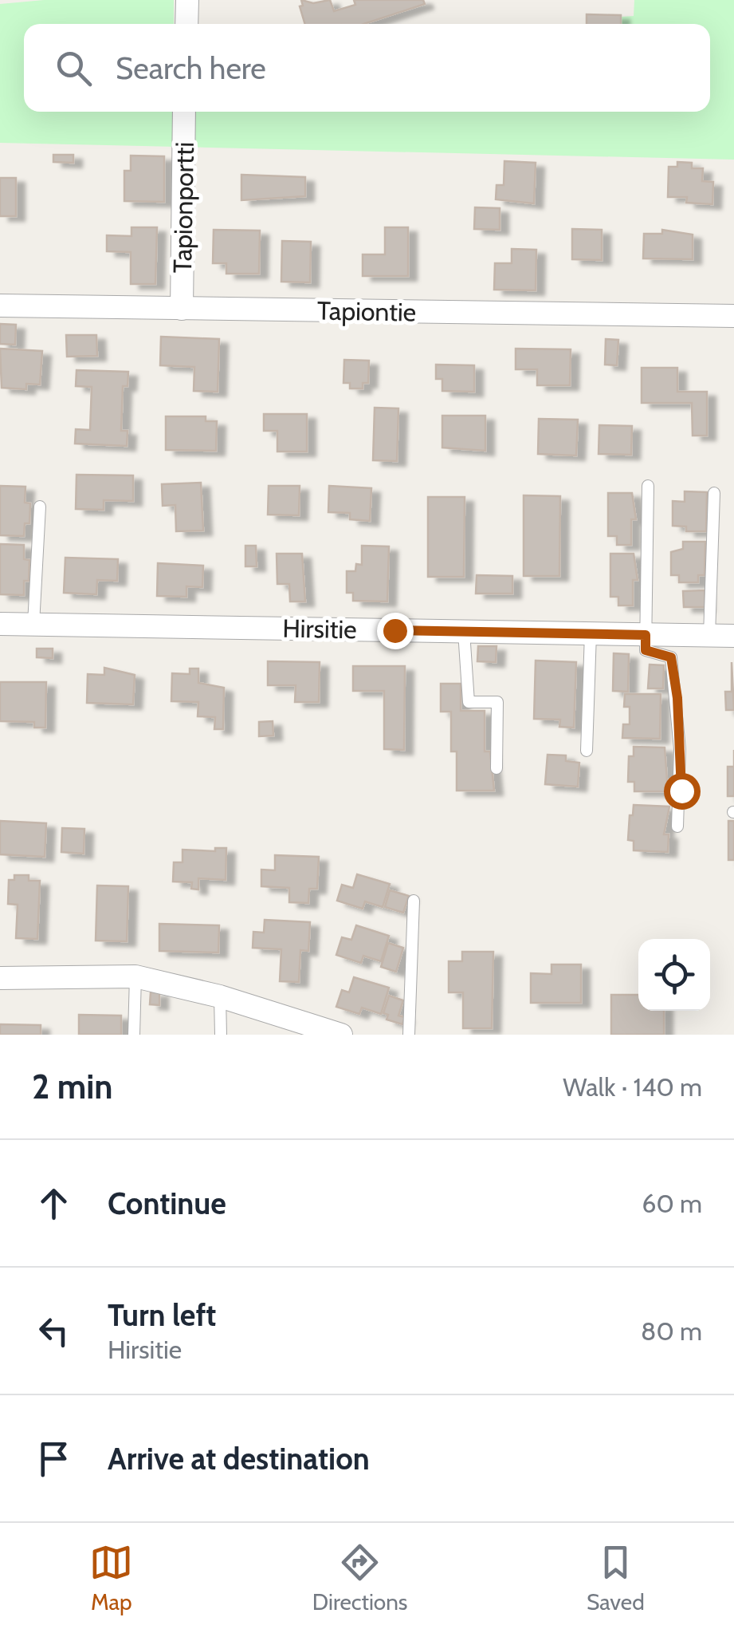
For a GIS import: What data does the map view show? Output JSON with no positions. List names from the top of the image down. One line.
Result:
{"streets":{"street":["Tapionportti","Tapiontie","Hirsitie"]},"crossings":[["Tapionportti","Tapiontie"]],"page":{"search":"Search here","heading":["2 min","Walk · 140 m"],"list":[["Continue","60 m"],["Turn left","Hirsitie","80 m"],"Arrive at destination"],"nav":["Map","Directions","Saved"]}}
